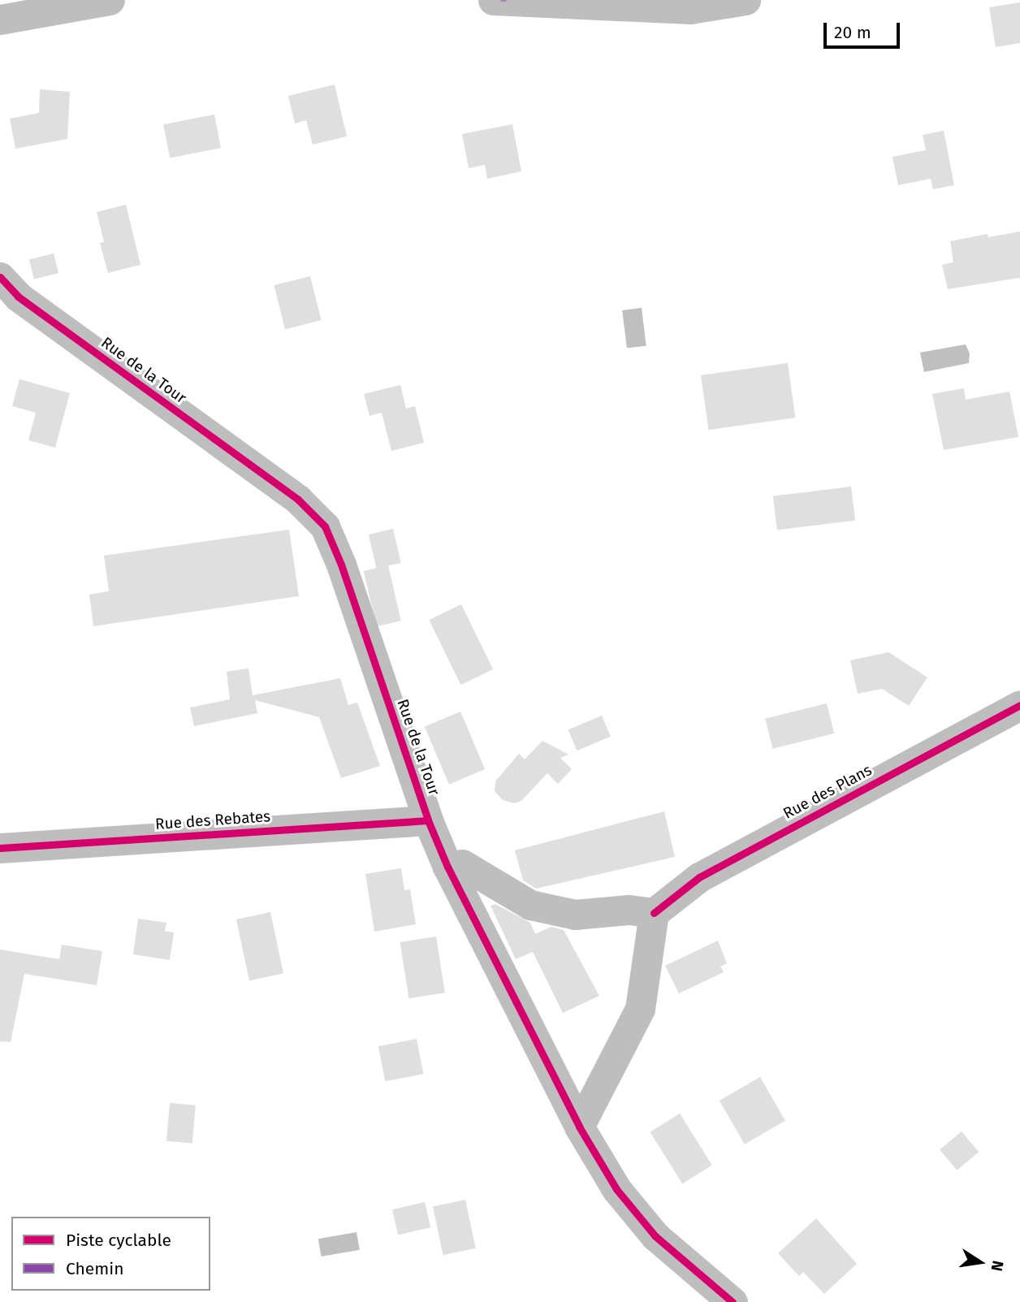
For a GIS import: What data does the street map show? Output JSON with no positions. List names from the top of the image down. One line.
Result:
{"streets":{"street":["Rue de la Tour","Rue des Plans","Rue des Rebates"]},"crossings":[["Rue de la Tour","Rue des Rebates"]],"legend":["Piste cyclable","Chemin"],"scale_bar":"20 m","north":"right"}
